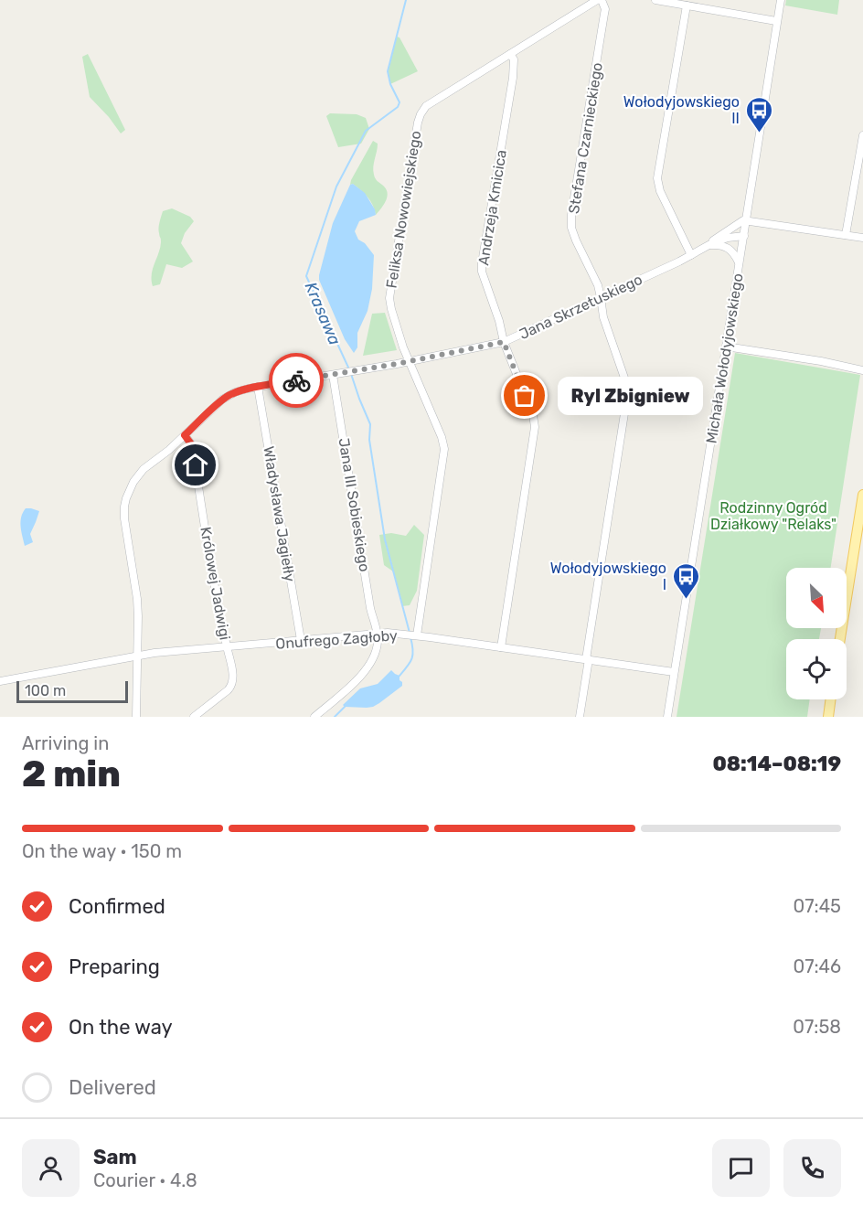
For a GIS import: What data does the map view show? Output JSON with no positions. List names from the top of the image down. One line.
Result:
{"streets":{"street":["Stefana Czarnieckiego","Andrzeja Kmicica","Feliksa Nowowiejskiego","Jana Skrzetuskiego","Michała Wołodyjowskiego","Jana III Sobieskiego","Władysława Jagiełły","Królowej Jadwigi","Onufrego Zagłoby"]},"crossings":[["Stefana Czarnieckiego","Jana Skrzetuskiego"],["Stefana Czarnieckiego","Onufrego Zagłoby"],["Andrzeja Kmicica","Feliksa Nowowiejskiego"],["Andrzeja Kmicica","Jana Skrzetuskiego"],["Andrzeja Kmicica","Onufrego Zagłoby"],["Feliksa Nowowiejskiego","Jana Skrzetuskiego"],["Feliksa Nowowiejskiego","Onufrego Zagłoby"],["Jana Skrzetuskiego","Michała Wołodyjowskiego"],["Jana Skrzetuskiego","Jana III Sobieskiego"],["Jana Skrzetuskiego","Władysława Jagiełły"],["Jana Skrzetuskiego","Królowej Jadwigi"],["Jana Skrzetuskiego","Onufrego Zagłoby"],["Michała Wołodyjowskiego","Onufrego Zagłoby"],["Jana III Sobieskiego","Onufrego Zagłoby"],["Władysława Jagiełły","Onufrego Zagłoby"],["Królowej Jadwigi","Onufrego Zagłoby"]],"water":["Krasawa"],"parks":["Rodzinny Ogród Działkowy \"Relaks\""],"places":{"bus stop":["Wołodyjowskiego II","Wołodyjowskiego I"],"other":["Ryl Zbigniew"]},"scale_bar":"100 m","north":"bottom right","page":{"bubble":"Ryl Zbigniew","scale":"100 m","heading":["2 min","Arriving in","08:14–08:19"],"panel":["Sam","Courier · 4.8"],"bar":"On the way · 150 m","list":[["Confirmed","07:45"],["Preparing","07:46"],["On the way","07:58"],"Delivered"]}}
